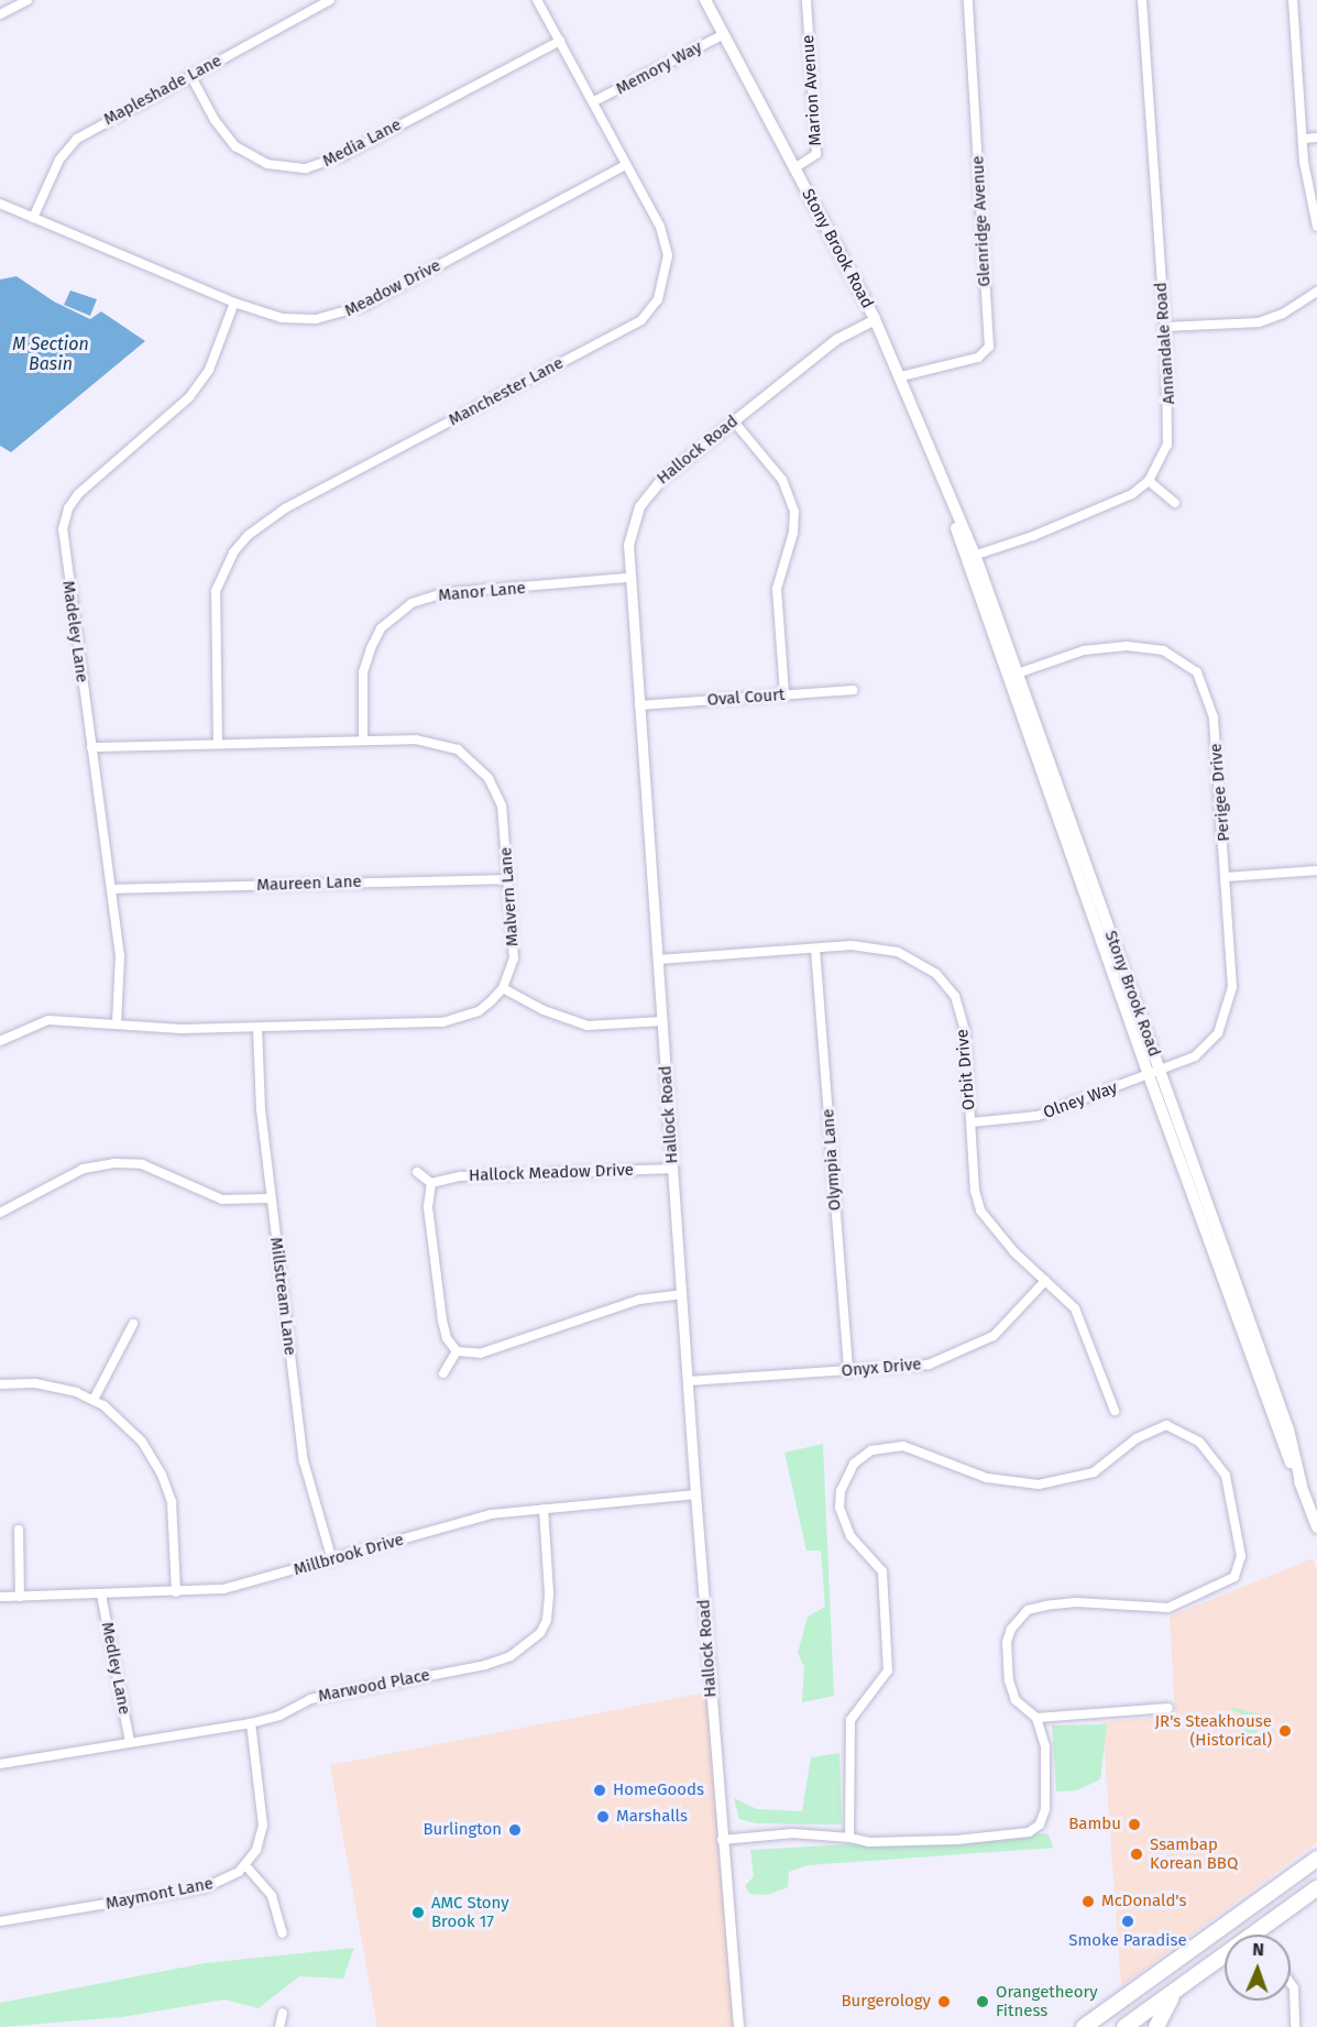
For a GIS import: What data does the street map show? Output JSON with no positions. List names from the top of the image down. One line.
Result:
{"streets":{"main road":["Stony Brook Road"],"street":["Memory Way","Mapleshade Lane","Marion Avenue","Media Lane","Glenridge Avenue","Meadow Drive","Annandale Road","Manchester Lane","Hallock Road","Manor Lane","Madeley Lane","Oval Court","Perigee Drive","Maureen Lane","Malvern Lane","Orbit Drive","Olney Way","Olympia Lane","Hallock Meadow Drive","Millstream Lane","Onyx Drive","Millbrook Drive","Medley Lane","Marwood Place","Maymont Lane"]},"crossings":[["Memory Way","Stony Brook Road"],["Memory Way","Manchester Lane"],["Mapleshade Lane","Media Lane"],["Mapleshade Lane","Meadow Drive"],["Marion Avenue","Stony Brook Road"],["Media Lane","Manchester Lane"],["Glenridge Avenue","Stony Brook Road"],["Stony Brook Road","Annandale Road"],["Stony Brook Road","Hallock Road"],["Stony Brook Road","Perigee Drive"],["Stony Brook Road","Olney Way"],["Meadow Drive","Manchester Lane"],["Meadow Drive","Madeley Lane"],["Manchester Lane","Malvern Lane"],["Hallock Road","Manor Lane"],["Hallock Road","Oval Court"],["Hallock Road","Orbit Drive"],["Hallock Road","Hallock Meadow Drive"],["Hallock Road","Onyx Drive"],["Hallock Road","Millbrook Drive"],["Manor Lane","Malvern Lane"],["Madeley Lane","Maureen Lane"],["Madeley Lane","Malvern Lane"],["Perigee Drive","Olney Way"],["Maureen Lane","Malvern Lane"],["Malvern Lane","Millstream Lane"],["Orbit Drive","Olney Way"],["Orbit Drive","Olympia Lane"],["Orbit Drive","Onyx Drive"],["Olympia Lane","Onyx Drive"],["Millstream Lane","Millbrook Drive"],["Millbrook Drive","Medley Lane"],["Millbrook Drive","Marwood Place"],["Medley Lane","Marwood Place"]],"water":["M Section Basin"],"places":["JR's Steakhouse (Historical)","HomeGoods","Marshalls","Bambu","Burlington","Ssambap Korean BBQ","McDonald's","AMC Stony Brook 17","Smoke Paradise","Burgerology","Orangetheory Fitness"],"north":"top"}
